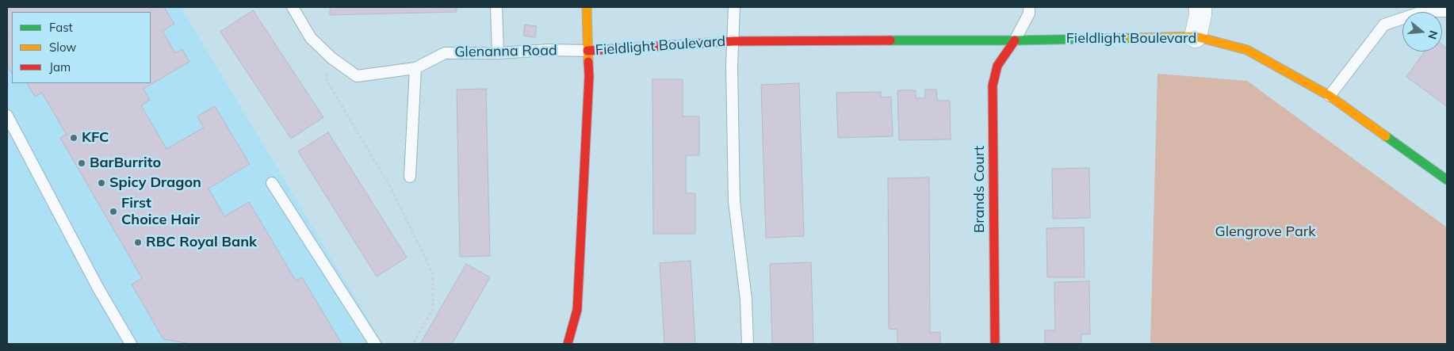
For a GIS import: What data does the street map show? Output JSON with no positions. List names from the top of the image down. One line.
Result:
{"streets":{"street":["Fieldlight Boulevard","Brands Court"],"lane":["Glenanna Road"]},"crossings":[["Fieldlight Boulevard","Glenanna Road"],["Fieldlight Boulevard","Brands Court"]],"parks":["Glengrove Park"],"places":["KFC","BarBurrito","Spicy Dragon","First Choice Hair","RBC Royal Bank"],"legend":["Fast","Slow","Jam"],"north":"right"}
